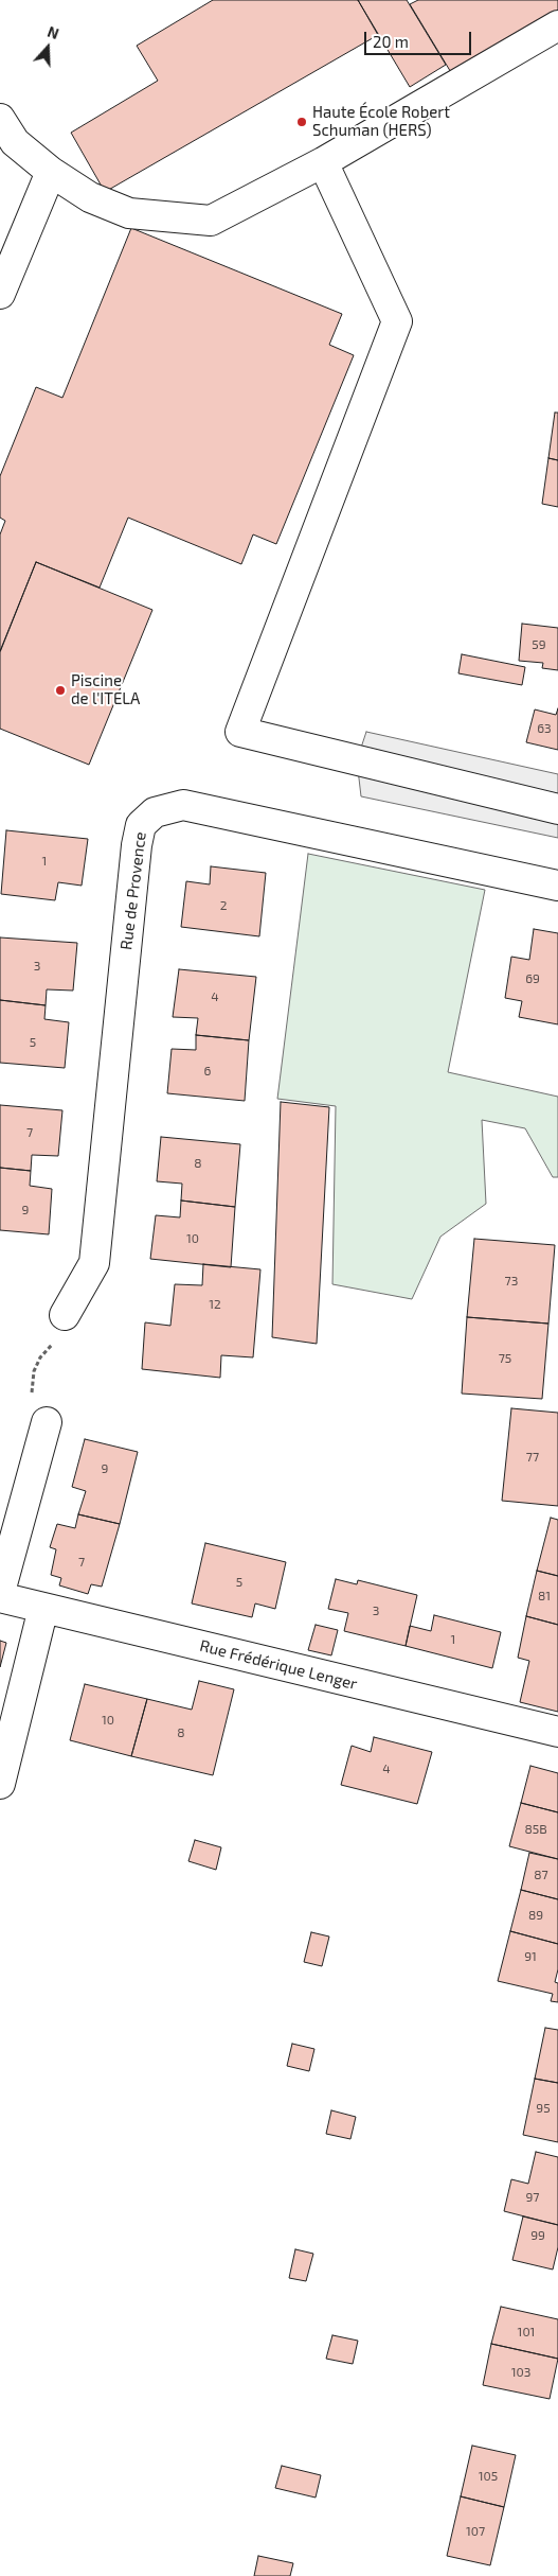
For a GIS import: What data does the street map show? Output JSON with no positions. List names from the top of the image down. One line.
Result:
{"streets":{"street":["Rue de Provence","Rue Frédérique Lenger"]},"places":["Haute École Robert Schuman (HERS)","Piscine de l'ITELA"],"house_numbers":["59","63","1","2","3","69","4","5","6","7","8","9","10","73","12","75","77","9","7","5","81","3","1","10","8","4","85B","87","89","91","95","97","99","101","103","105","107"],"scale_bar":"20 m","north":"top"}
